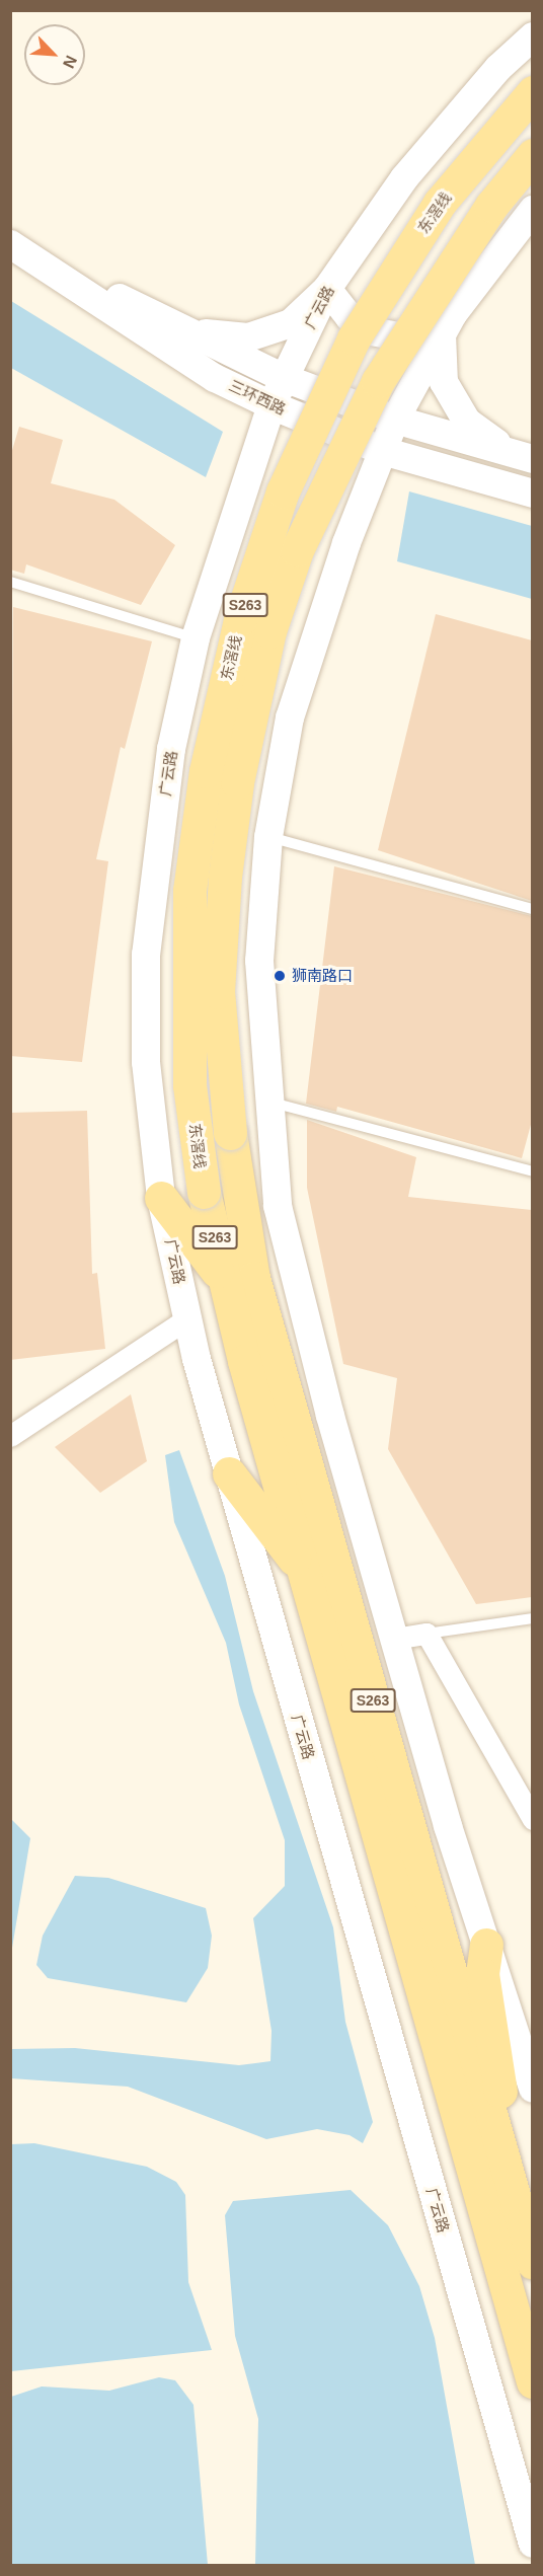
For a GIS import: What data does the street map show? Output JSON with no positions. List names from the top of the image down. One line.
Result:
{"streets":{"main road":["东滘线","广云路","三环西路","S263"]},"crossings":[["东滘线","S263"],["广云路","三环西路"],["三环西路","S263"]],"places":["狮南路口"],"north":"bottom right"}
